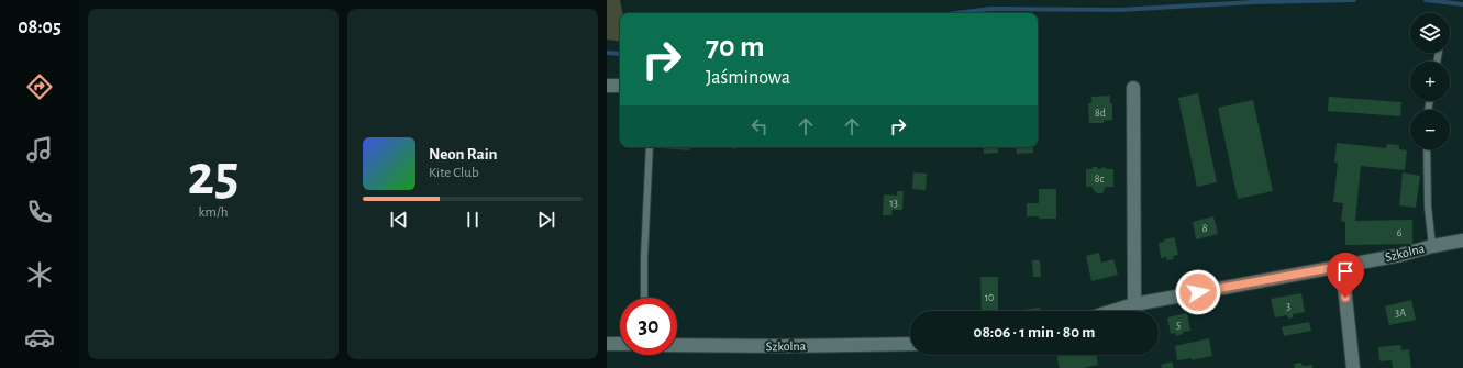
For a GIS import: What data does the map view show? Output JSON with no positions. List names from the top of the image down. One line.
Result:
{"streets":{"street":["Szkolna"]},"house_numbers":["8d","8c","13","8","6","10","3","3A","5"],"page":{"tabs":"08:05","tile":["25","km/h"],"map_buttons":["+","−"],"turn":["70 m","Jaśminowa"],"song":["Neon Rain","Kite Club"],"limit":"30","trip":"08:06 · 1 min · 80 m"}}
